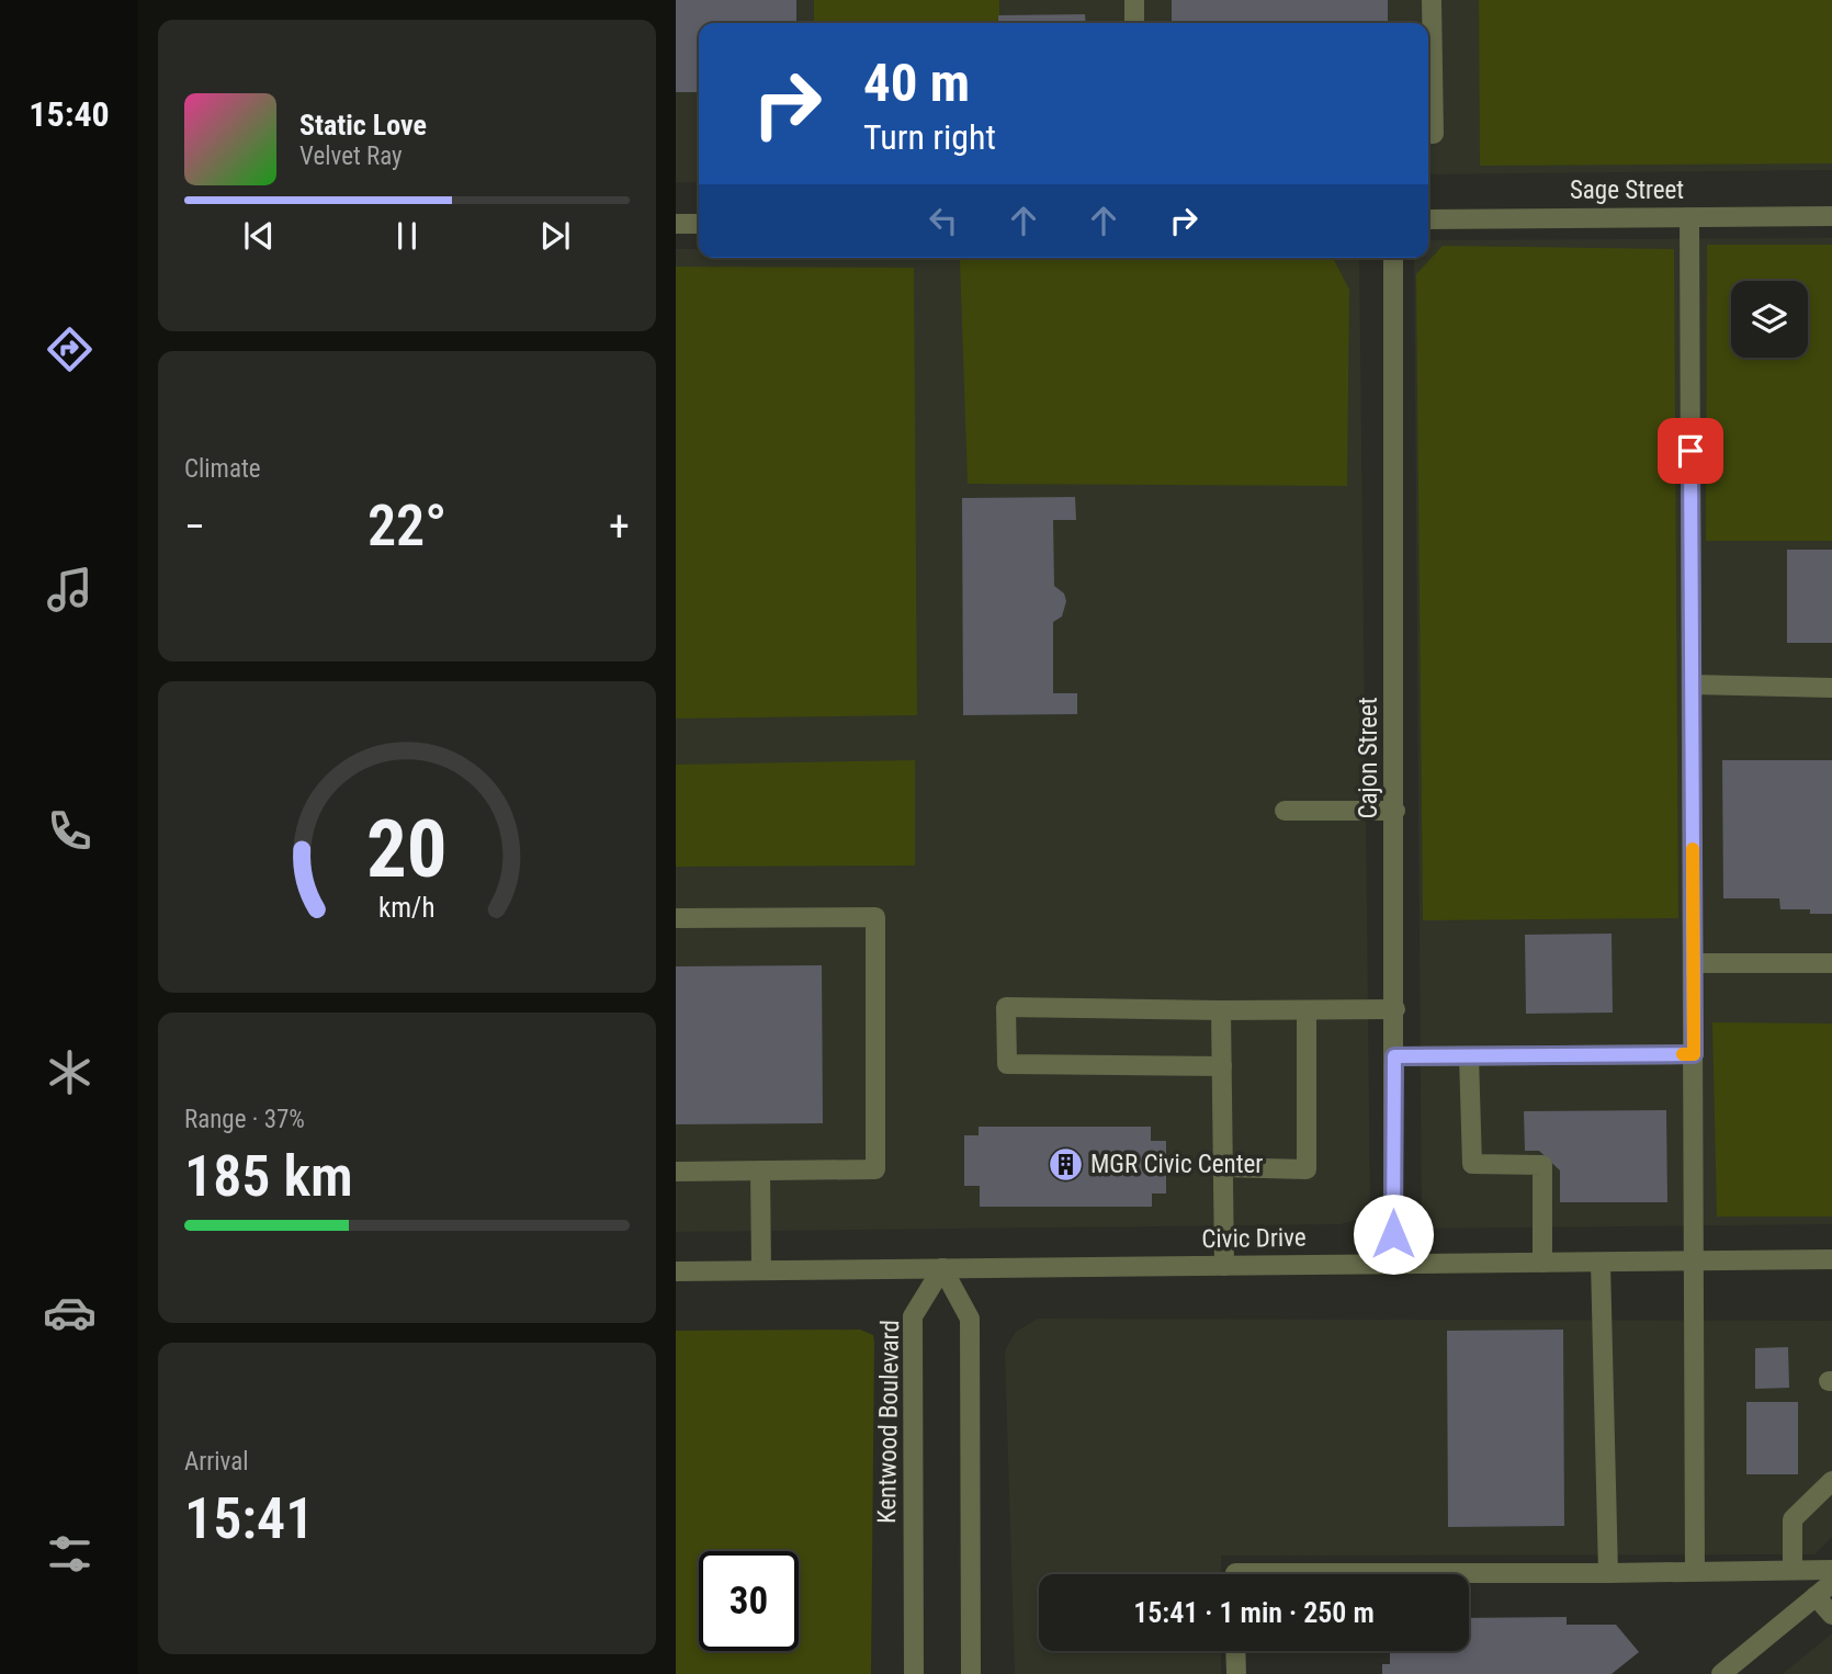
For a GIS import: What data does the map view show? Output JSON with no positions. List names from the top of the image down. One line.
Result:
{"streets":{"street":["Sage Street","Cajon Street","Civic Drive","Kentwood Boulevard"]},"crossings":[["Cajon Street","Civic Drive"],["Civic Drive","Kentwood Boulevard"]],"places":{"building":["MGR Civic Center"]},"page":{"tabs":"15:40","turn":["40 m","Turn right"],"song":["Static Love","Velvet Ray"],"tile":["Climate",["Range · 37%","185 km"],["Arrival","15:41"]],"heat":["−","22°","+"],"limit":"30","trip":"15:41 · 1 min · 250 m","gauge":["20","km/h"]}}
